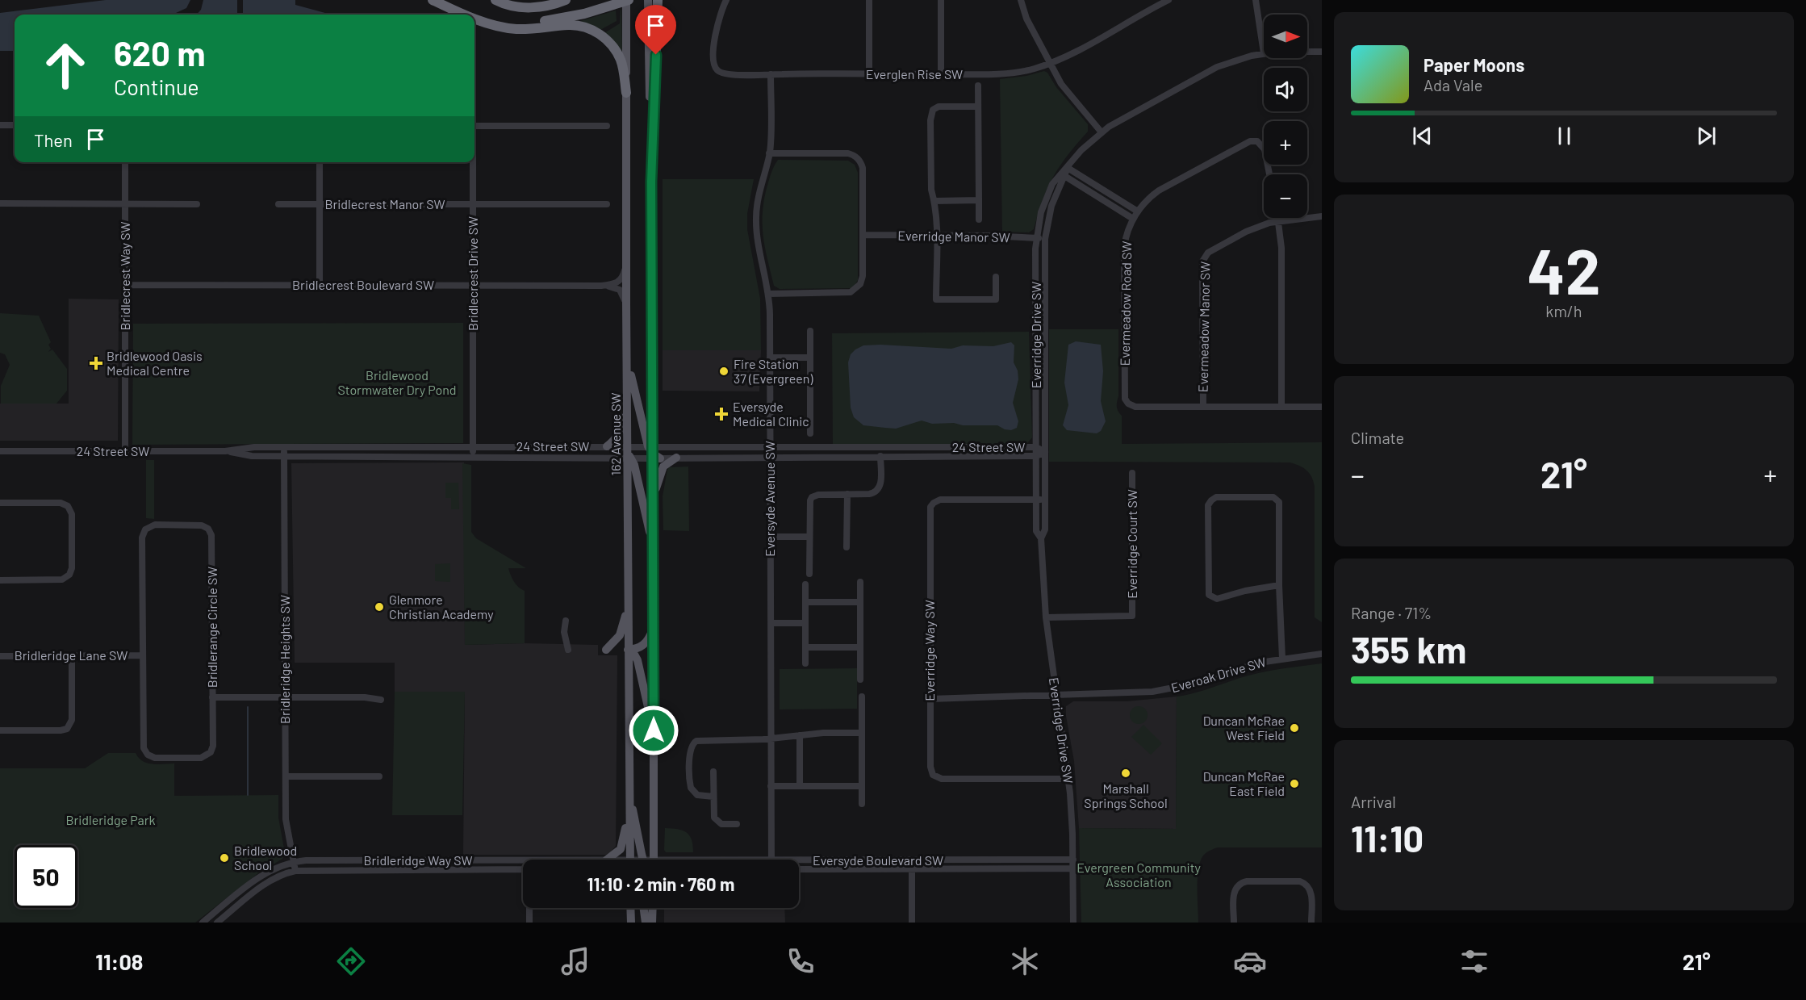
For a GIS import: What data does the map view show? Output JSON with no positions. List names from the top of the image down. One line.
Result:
{"streets":{"main road":["162 Avenue SW"],"street":["Everglen Rise SW","Bridlecrest Manor SW","Everridge Manor SW","Bridlecrest Drive SW","Bridlecrest Way SW","Bridlecrest Boulevard SW","Evermeadow Road SW","Evermeadow Manor SW","Everridge Drive SW","24 Street SW","Eversyde Avenue SW","Everridge Court SW","Bridlerange Circle SW","Everridge Way SW","Bridleridge Lane SW","Bridleridge Heights SW","Everoak Drive SW","Bridleridge Way SW","Eversyde Boulevard SW"]},"crossings":[["Everglen Rise SW","Eversyde Avenue SW"],["Bridlecrest Manor SW","Bridlecrest Drive SW"],["Everridge Manor SW","Everridge Drive SW"],["Bridlecrest Drive SW","Bridlecrest Boulevard SW"],["Bridlecrest Drive SW","24 Street SW"],["Bridlecrest Way SW","Bridlecrest Boulevard SW"],["Bridlecrest Way SW","24 Street SW"],["Evermeadow Road SW","Evermeadow Manor SW"],["Everridge Drive SW","24 Street SW"],["Everridge Drive SW","Everridge Court SW"],["Everridge Drive SW","Everridge Way SW"],["Everridge Drive SW","Everoak Drive SW"],["Everridge Drive SW","Eversyde Boulevard SW"],["162 Avenue SW","24 Street SW"],["24 Street SW","Eversyde Avenue SW"],["24 Street SW","Bridleridge Heights SW"],["Bridlerange Circle SW","Bridleridge Lane SW"],["Everridge Way SW","Everoak Drive SW"],["Bridleridge Heights SW","Bridleridge Way SW"]],"parks":["Bridlewood Stormwater Dry Pond","Bridleridge Park","Evergreen Community Association"],"places":{"health":["Bridlewood Oasis Medical Centre","Eversyde Medical Clinic"],"other":["Fire Station 37 (Evergreen)","Glenmore Christian Academy","Duncan McRae West Field","Marshall Springs School","Duncan McRae East Field","Bridlewood School"]},"north":"right","page":{"map_buttons":["+","−"],"turn":["620 m","Continue"],"song":["Paper Moons","Ada Vale"],"then":"Then","tile":[["42","km/h"],"Climate",["Range · 71%","355 km"],["Arrival","11:10"]],"heat":["−","21°","+"],"limit":"50","trip":"11:10 · 2 min · 760 m","tabs":["11:08","21°"]}}
